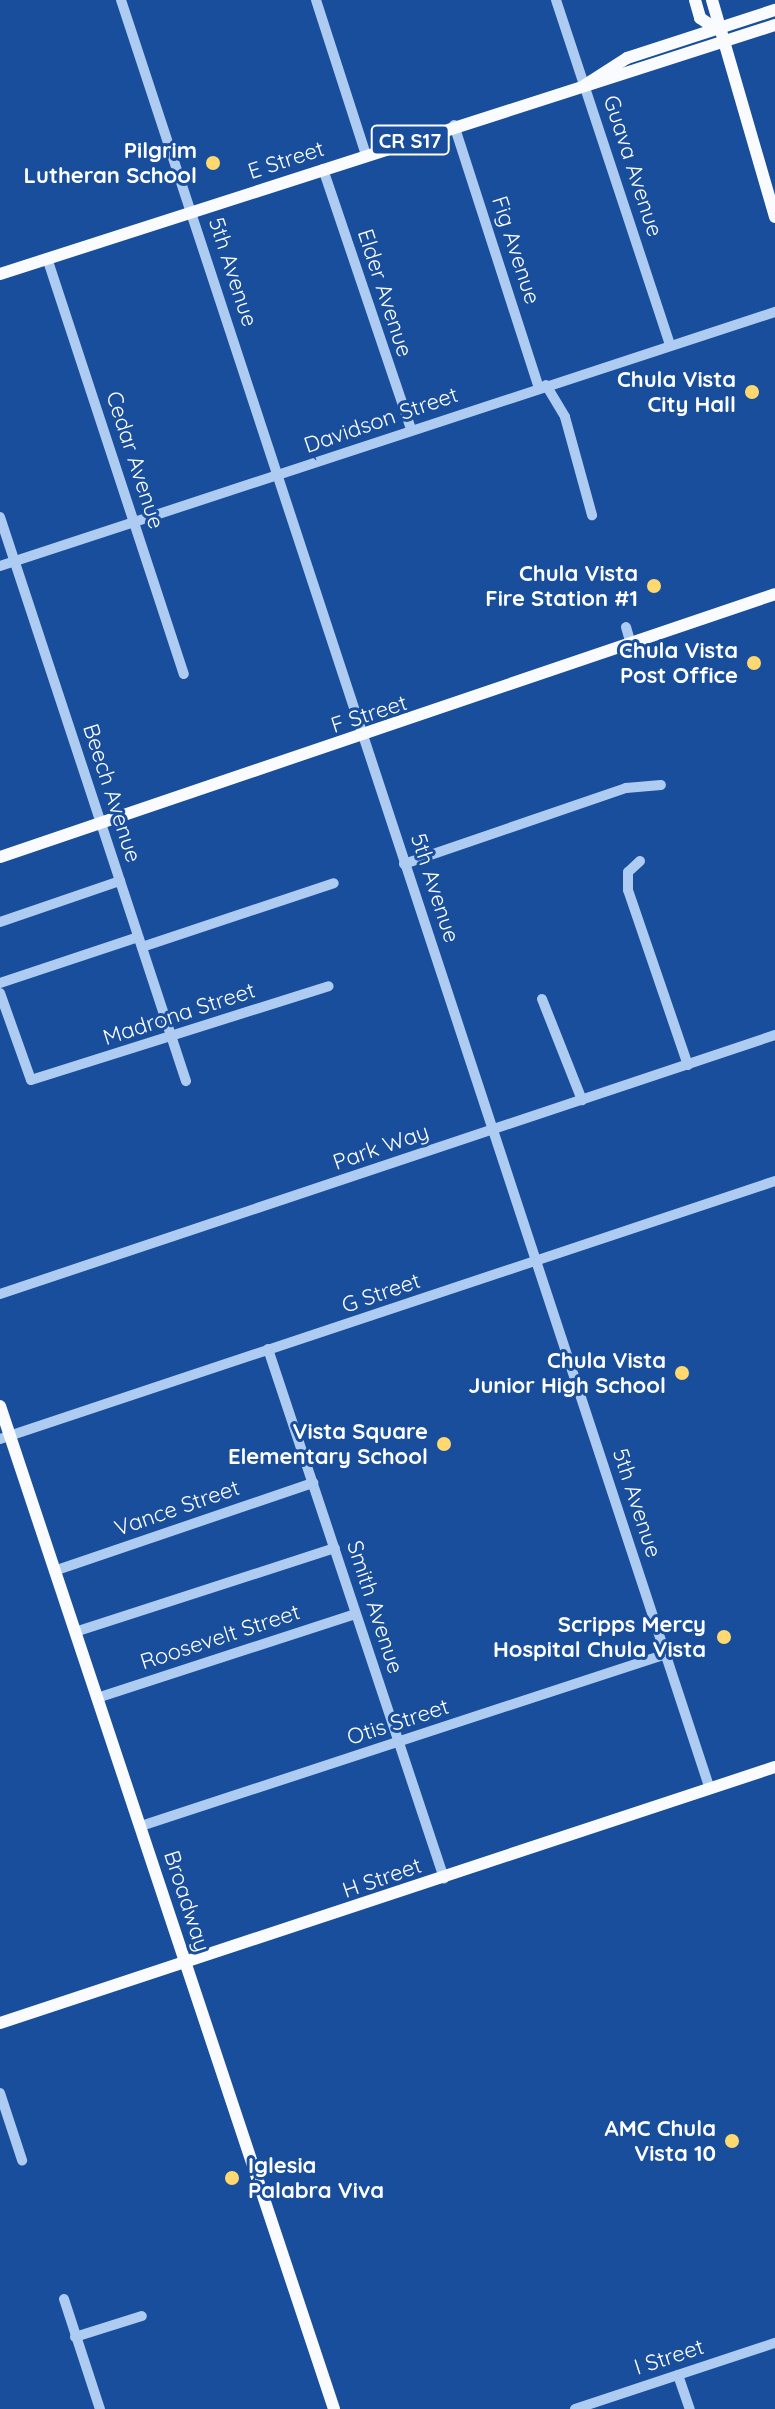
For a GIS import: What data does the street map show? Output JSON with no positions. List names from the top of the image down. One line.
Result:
{"streets":{"main road":["CR S17","E Street","F Street","H Street","Broadway"],"street":["Guava Avenue","Fig Avenue","5th Avenue","Elder Avenue","Davidson Street","Cedar Avenue","Beech Avenue","Madrona Street","Park Way","G Street","Vance Street","Smith Avenue","Roosevelt Street","Otis Street","I Street"]},"crossings":[["E Street","Guava Avenue"],["E Street","Fig Avenue"],["E Street","5th Avenue"],["E Street","Elder Avenue"],["E Street","Cedar Avenue"],["Guava Avenue","Davidson Street"],["Fig Avenue","Davidson Street"],["5th Avenue","Davidson Street"],["5th Avenue","F Street"],["5th Avenue","Park Way"],["5th Avenue","G Street"],["5th Avenue","Otis Street"],["5th Avenue","H Street"],["Elder Avenue","Davidson Street"],["Davidson Street","Cedar Avenue"],["Davidson Street","Beech Avenue"],["F Street","Beech Avenue"],["Beech Avenue","Madrona Street"],["G Street","Smith Avenue"],["G Street","Broadway"],["Vance Street","Smith Avenue"],["Vance Street","Broadway"],["Smith Avenue","Roosevelt Street"],["Smith Avenue","Otis Street"],["Smith Avenue","H Street"],["Roosevelt Street","Broadway"],["Otis Street","Broadway"],["H Street","Broadway"]],"places":["Pilgrim Lutheran School","Chula Vista City Hall","Chula Vista Fire Station #1","Chula Vista Post Office","Chula Vista Junior High School","Vista Square Elementary School","Scripps Mercy Hospital Chula Vista","AMC Chula Vista 10","Iglesia Palabra Viva"]}
